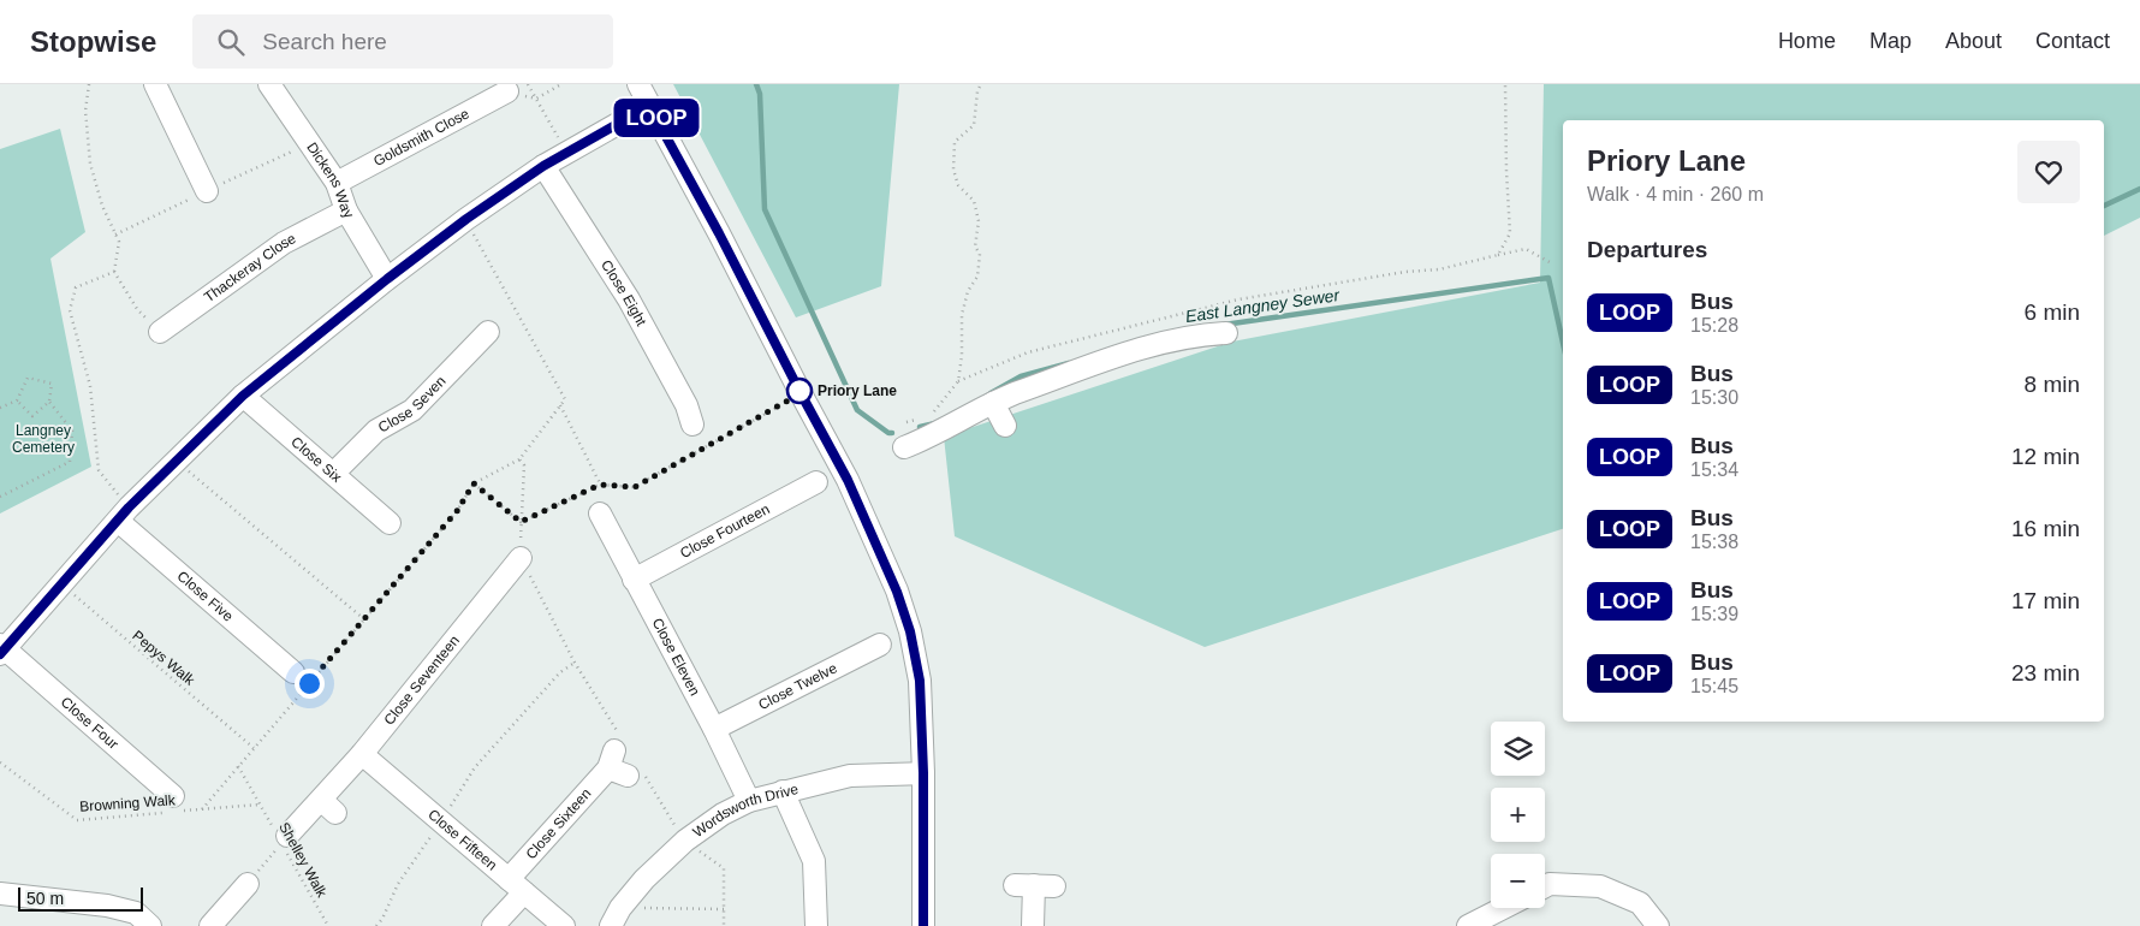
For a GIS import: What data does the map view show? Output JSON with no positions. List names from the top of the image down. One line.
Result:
{"streets":{"street":["Goldsmith Close","Dickens Way","Thackeray Close","Close Eight","Close Seven","Close Six","Close Fourteen","Close Five","Close Eleven","Close Seventeen","Close Twelve","Close Four","Wordsworth Drive","Close Sixteen","Close Fifteen"],"path":["Pepys Walk","Browning Walk","Shelley Walk"]},"crossings":[["Goldsmith Close","Dickens Way"],["Dickens Way","Thackeray Close"],["Close Seven","Close Six"],["Close Fourteen","Close Eleven"],["Close Eleven","Close Twelve"],["Close Eleven","Wordsworth Drive"],["Close Seventeen","Close Fifteen"],["Close Seventeen","Shelley Walk"],["Close Four","Browning Walk"],["Browning Walk","Shelley Walk"],["Close Sixteen","Close Fifteen"]],"water":["East Langney Sewer"],"parks":["Langney Cemetery"],"places":["Priory Lane"],"lines":["bus line LOOP"],"scale_bar":"50 m","page":{"header":"Stopwise","search":"Search here","nav":["Home","Map","About","Contact"],"on_map":"LOOP","heading":[["Priory Lane","Walk · 4 min · 260 m"],"Departures"],"list":[{"mark":"LOOP","name":"Bus","note":"15:28","value":"6 min"},{"mark":"LOOP","name":"Bus","note":"15:30","value":"8 min"},{"mark":"LOOP","name":"Bus","note":"15:34","value":"12 min"},{"mark":"LOOP","name":"Bus","note":"15:38","value":"16 min"},{"mark":"LOOP","name":"Bus","note":"15:39","value":"17 min"},{"mark":"LOOP","name":"Bus","note":"15:45","value":"23 min"}],"map_buttons":["+","−"],"scale":"50 m"}}
